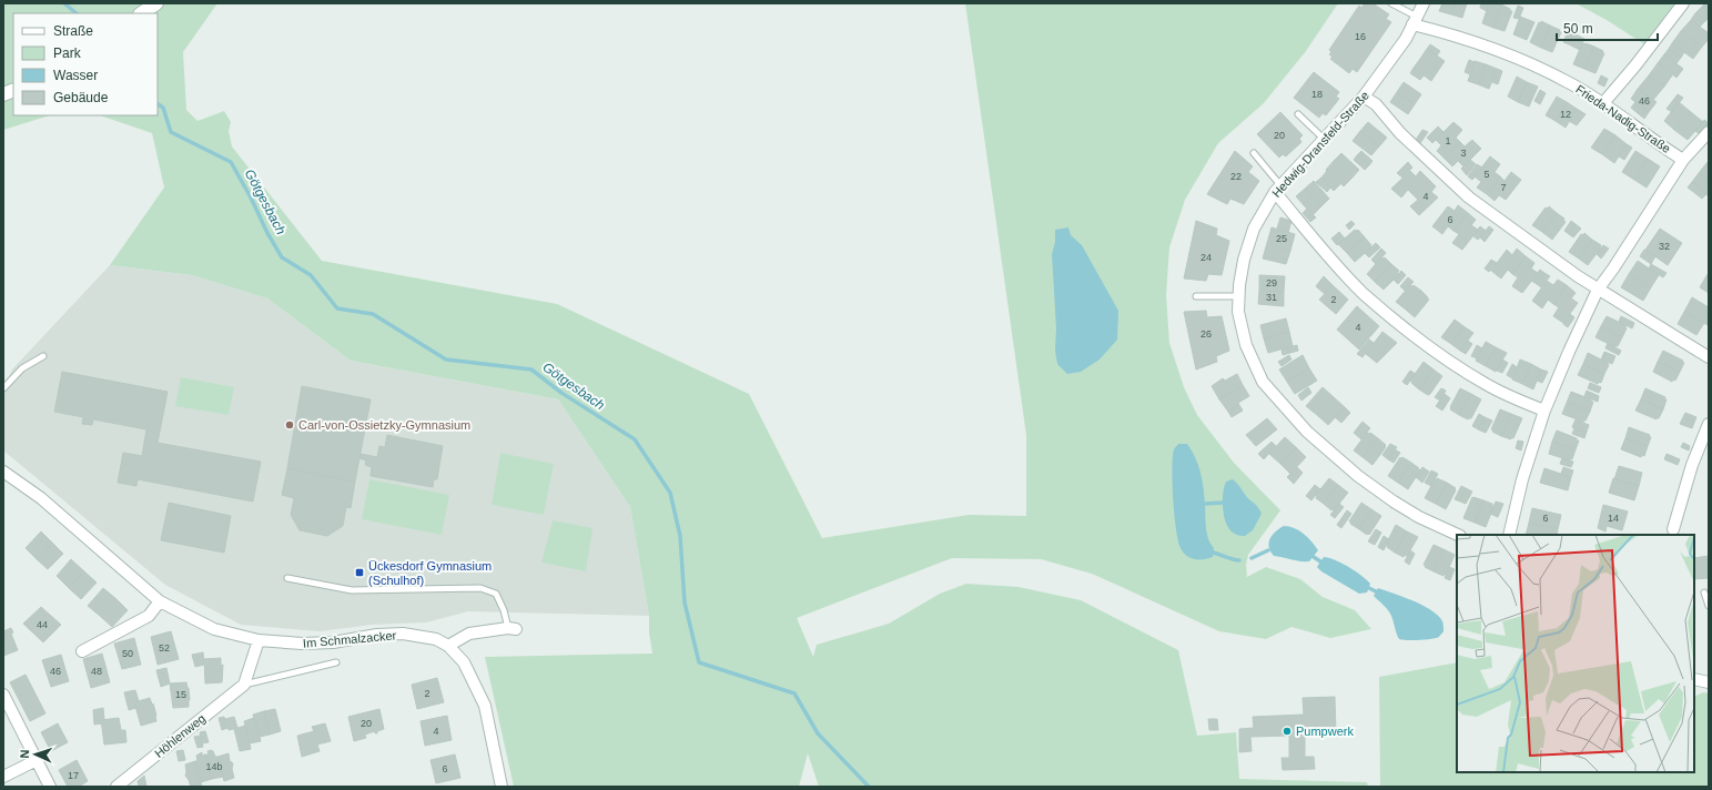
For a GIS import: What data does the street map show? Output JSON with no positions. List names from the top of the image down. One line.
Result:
{"streets":{"street":["Frieda-Nadig-Straße","Hedwig-Dransfeld-Straße","Im Schmalzacker","Höhlenweg"]},"crossings":[["Frieda-Nadig-Straße","Hedwig-Dransfeld-Straße"]],"water":["Götgesbach"],"places":{"other":["Carl-von-Ossietzky-Gymnasium","Pumpwerk"],"transit":["Ückesdorf Gymnasium (Schulhof)"]},"house_numbers":["16","18","46","12","20","1","3","5","22","7","4","6","25","32","24","29","31","2","4","26","6","14","44","52","50","46","48","2","15","20","4","14b","6","17"],"legend":["Straße","Park","Wasser","Gebäude"],"scale_bar":"50 m","north":"left"}
